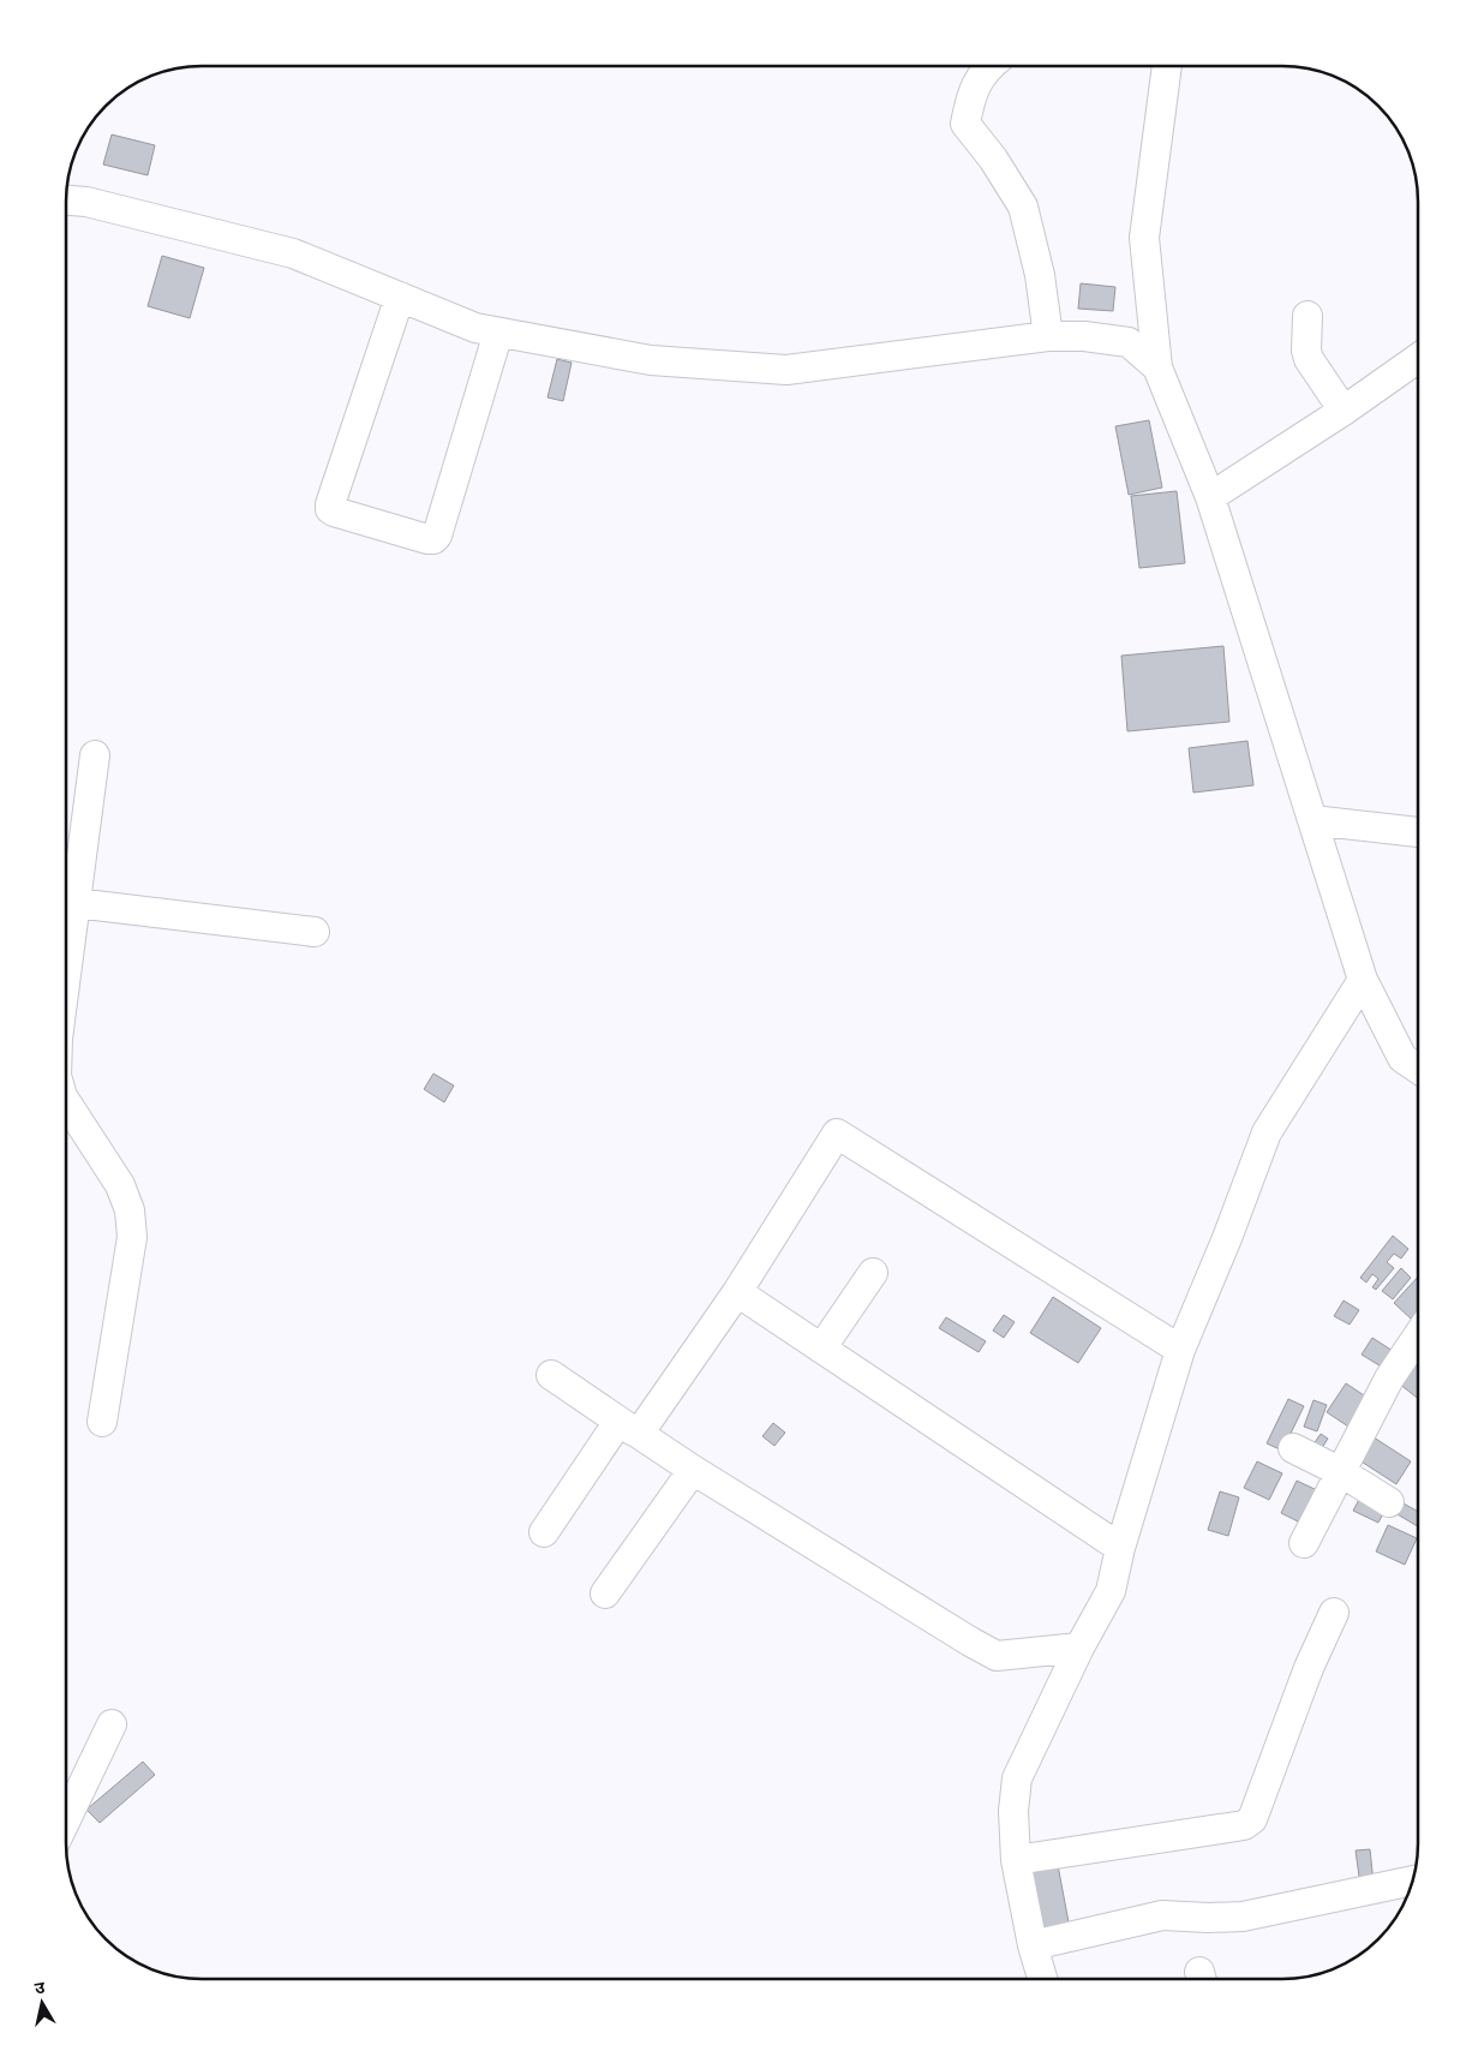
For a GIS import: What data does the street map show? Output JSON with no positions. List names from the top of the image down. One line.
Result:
{"north":"top"}
